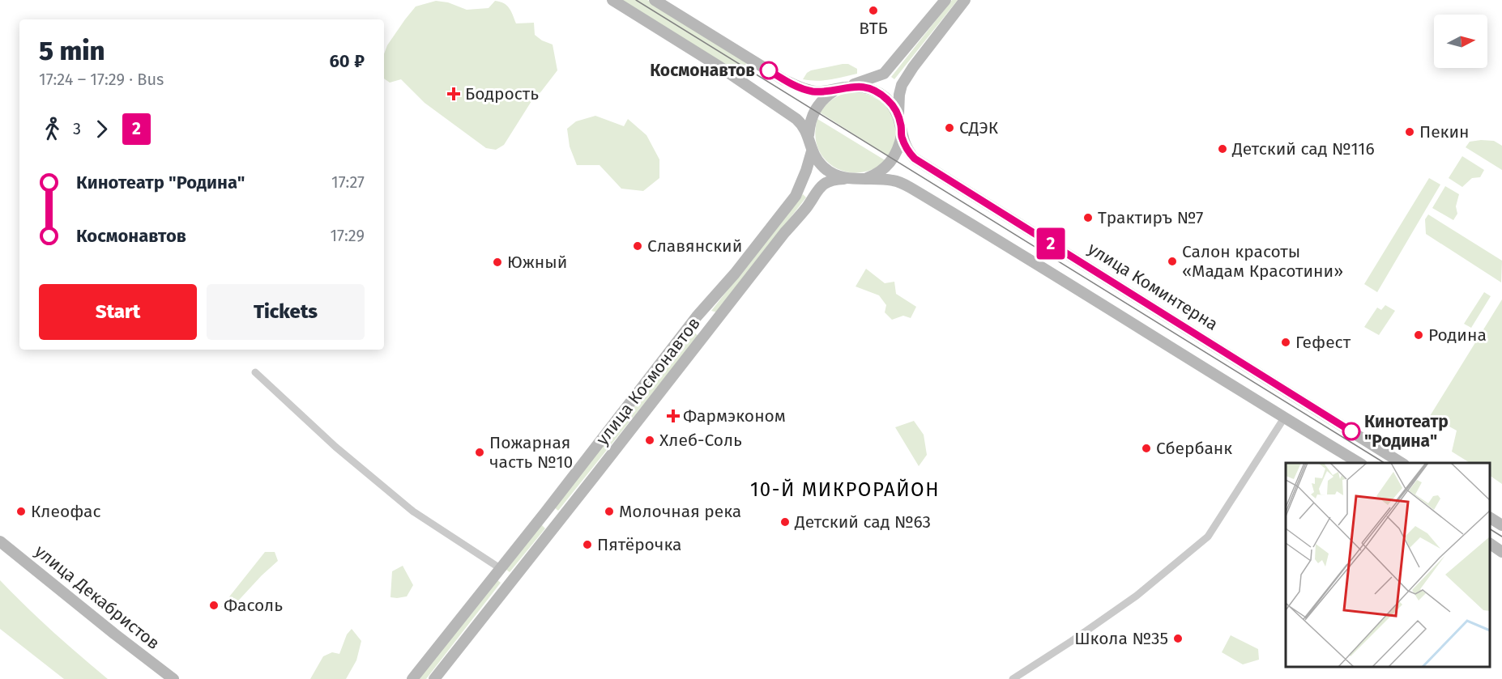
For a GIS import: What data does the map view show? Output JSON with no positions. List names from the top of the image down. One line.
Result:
{"streets":{"street":["улица Коминтерна","улица Космонавтов","улица Декабристов"]},"crossings":[["улица Коминтерна","улица Космонавтов"]],"districts":["10-Й МИКРОРАЙОН"],"places":{"other":["ВТБ","Космонавтов","СДЭК","Пекин","Детский сад №116","Трактиръ №7","Славянский","Салон красоты «Мадам Красотини»","Южный","Родина","Гефест","Кинотеатр \"Родина\"","Хлеб-Соль","Сбербанк","Пожарная часть №10","Клеофас","Молочная река","Детский сад №63","Пятёрочка","Фасоль","Школа №35"],"health":["Бодрость","Фармэконом"]},"lines":["bus line 2"],"north":"right","page":{"on_map":"2","heading":["5 min","17:24 – 17:29 · Bus","60 ₽"],"legs":["3","2"],"list":[{"name":"Кинотеатр \"Родина\"","value":"17:27"},{"name":"Космонавтов","value":"17:29"}],"buttons":["Start","Tickets"]}}
